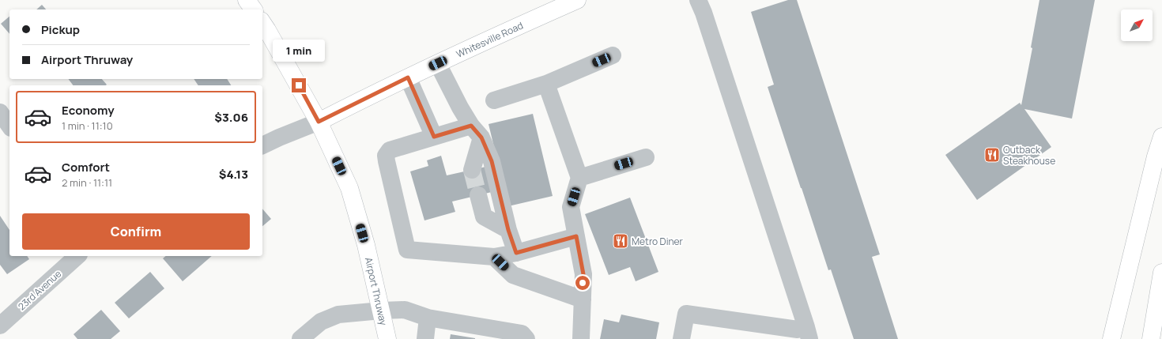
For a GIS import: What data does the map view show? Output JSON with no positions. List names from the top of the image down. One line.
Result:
{"streets":{"main road":["Whitesville Road","Airport Thruway"],"street":["23rd Avenue"]},"crossings":[["Whitesville Road","Airport Thruway"]],"places":{"restaurant":["Outback Steakhouse","Metro Diner"]},"north":"top right","page":{"banner":["Pickup","Airport Thruway"],"bubble":"1 min","list":[{"name":"Economy","note":"1 min · 11:10","value":"$3.06"},{"name":"Comfort","note":"2 min · 11:11","value":"$4.13"}],"buttons":"Confirm"}}
